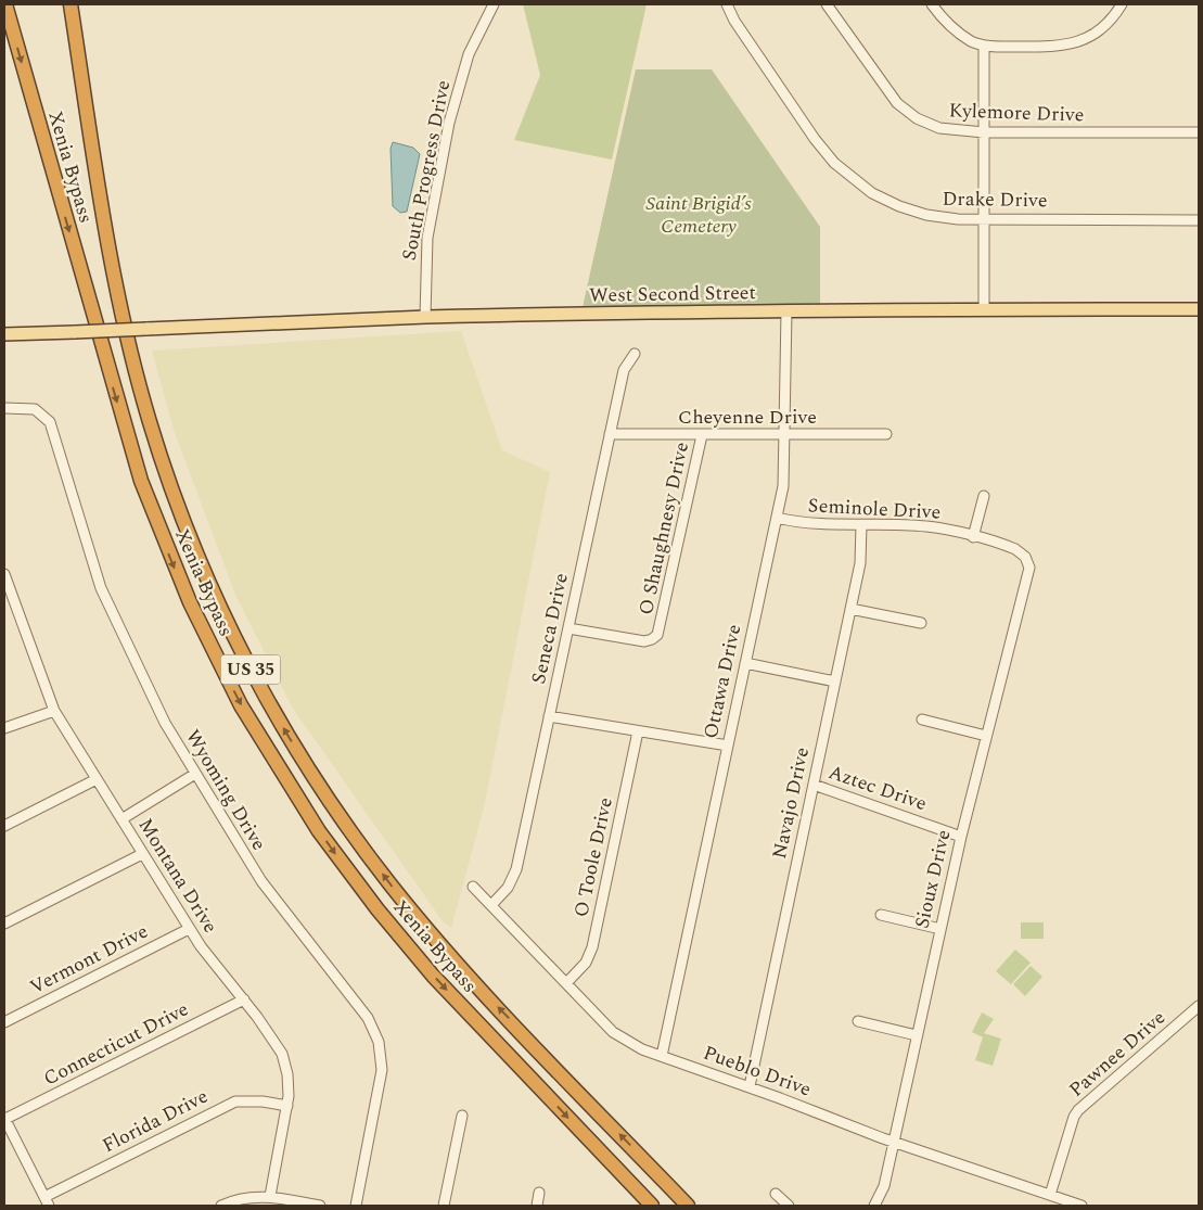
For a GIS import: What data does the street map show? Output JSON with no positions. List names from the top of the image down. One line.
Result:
{"streets":{"highway":["Xenia Bypass","US 35"],"main road":["West Second Street"],"street":["Kylemore Drive","South Progress Drive","Drake Drive","Cheyenne Drive","Seminole Drive","O Shaughnesy Drive","Seneca Drive","Ottawa Drive","Aztec Drive","Wyoming Drive","Navajo Drive","O Toole Drive","Montana Drive","Sioux Drive","Vermont Drive","Connecticut Drive","Pawnee Drive","Pueblo Drive","Florida Drive"]},"crossings":[["South Progress Drive","West Second Street"],["West Second Street","Ottawa Drive"],["Cheyenne Drive","O Shaughnesy Drive"],["Cheyenne Drive","Seneca Drive"],["Cheyenne Drive","Ottawa Drive"],["Seminole Drive","Ottawa Drive"],["Seminole Drive","Navajo Drive"],["Seminole Drive","Sioux Drive"],["O Shaughnesy Drive","Seneca Drive"],["Seneca Drive","Pueblo Drive"],["Ottawa Drive","Pueblo Drive"],["Aztec Drive","Navajo Drive"],["Aztec Drive","Sioux Drive"],["Navajo Drive","Pueblo Drive"],["O Toole Drive","Pueblo Drive"],["Montana Drive","Vermont Drive"],["Montana Drive","Connecticut Drive"],["Montana Drive","Florida Drive"],["Sioux Drive","Pueblo Drive"],["Pawnee Drive","Pueblo Drive"]],"parks":["Saint Brigid’s Cemetery"]}
